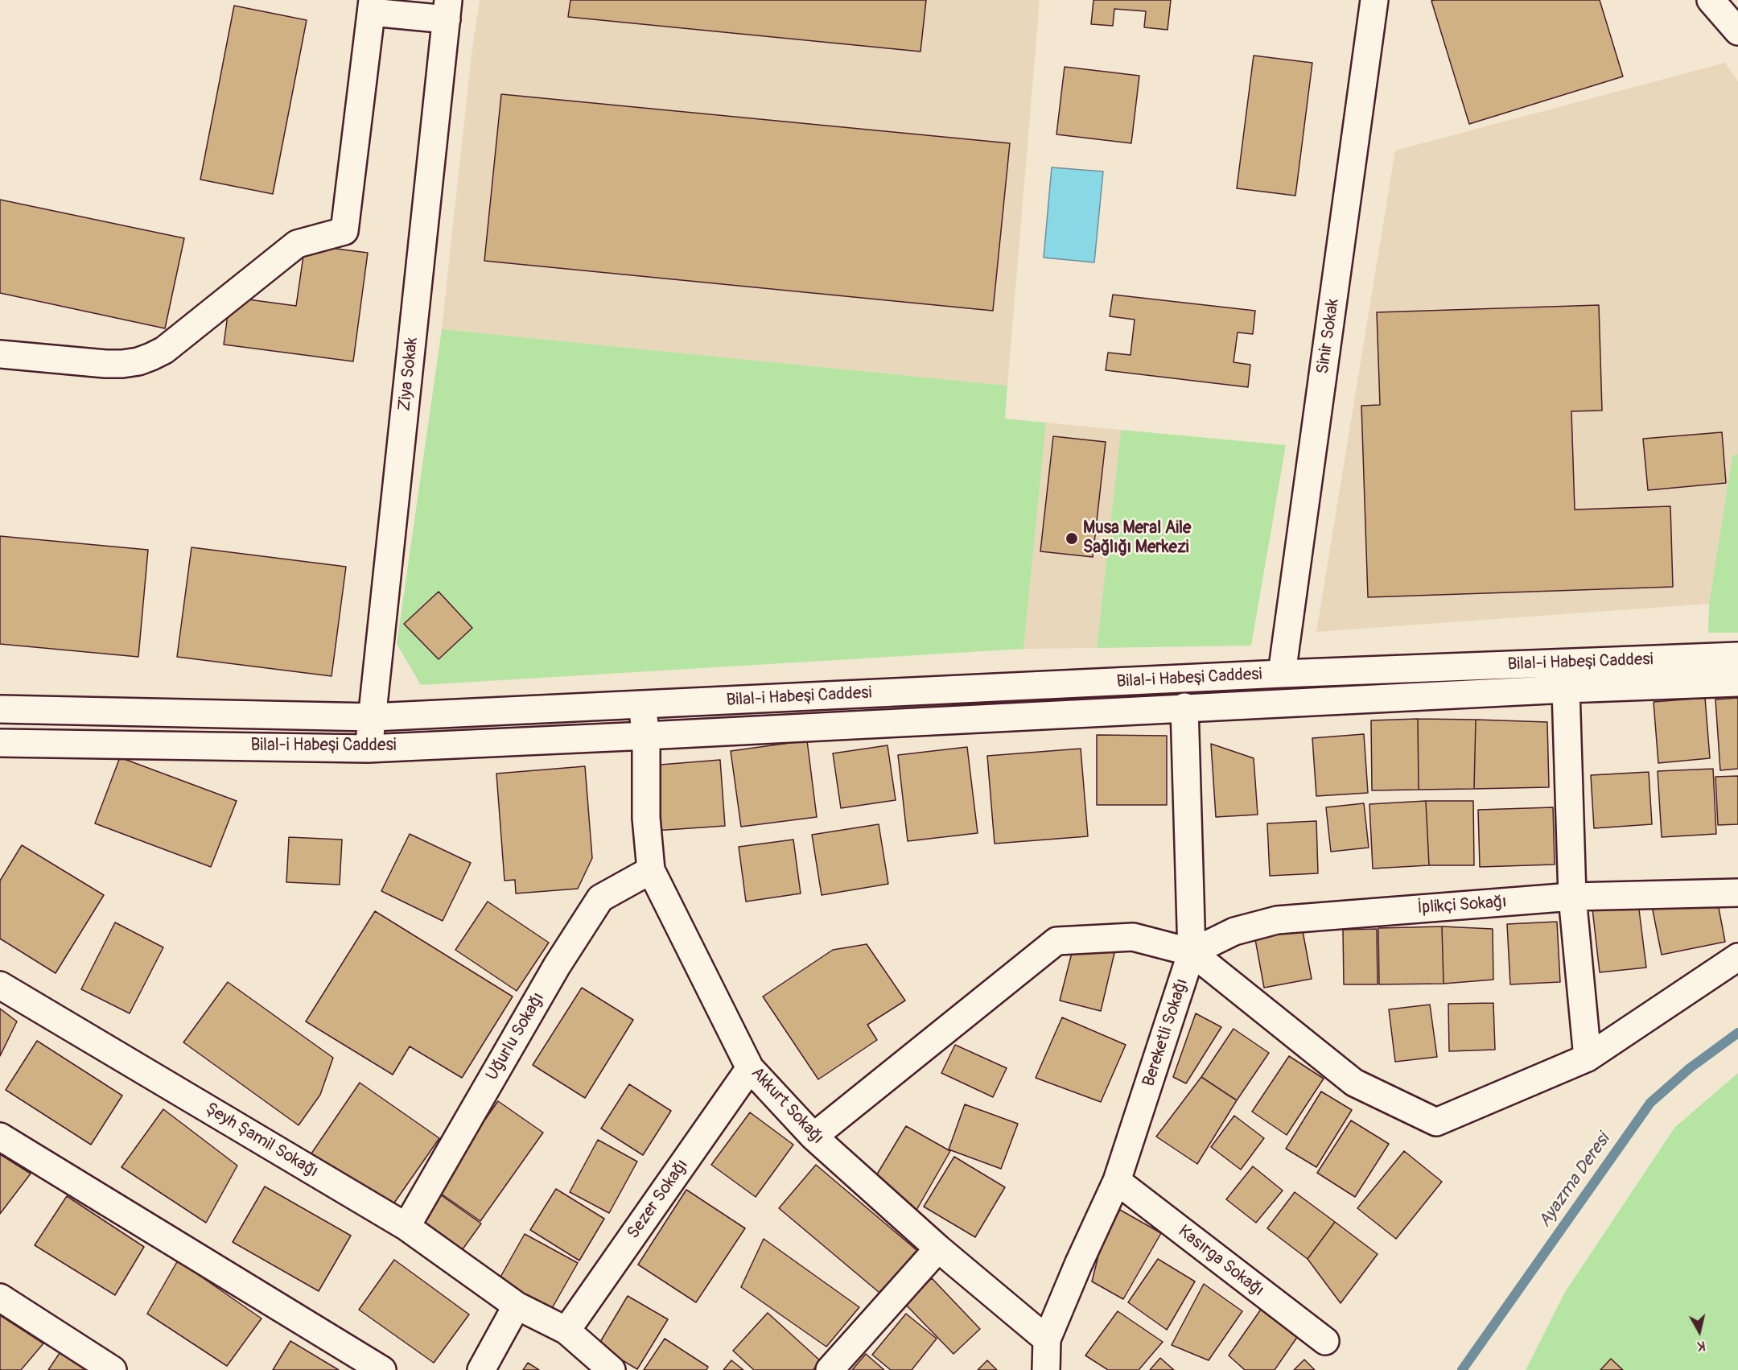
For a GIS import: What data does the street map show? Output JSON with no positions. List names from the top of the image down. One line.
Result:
{"streets":{"street":["Sinir Sokak","Ziya Sokak","Bilal-i Habeşi Caddesi","İplikçi Sokağı","Bereketli Sokağı","Uğurlu Sokağı","Akkurt Sokağı","Şeyh Şamil Sokağı","Sezer Sokağı","Kasırga Sokağı"]},"crossings":[["Sinir Sokak","Bilal-i Habeşi Caddesi"],["Ziya Sokak","Bilal-i Habeşi Caddesi"],["Bilal-i Habeşi Caddesi","Bereketli Sokağı"],["Bilal-i Habeşi Caddesi","Akkurt Sokağı"],["İplikçi Sokağı","Bereketli Sokağı"],["Bereketli Sokağı","Akkurt Sokağı"],["Bereketli Sokağı","Kasırga Sokağı"],["Uğurlu Sokağı","Akkurt Sokağı"],["Uğurlu Sokağı","Şeyh Şamil Sokağı"],["Akkurt Sokağı","Sezer Sokağı"],["Şeyh Şamil Sokağı","Sezer Sokağı"]],"water":["Ayazma Deresi"],"places":["Musa Meral Aile Sağlığı Merkezi"],"north":"bottom"}
